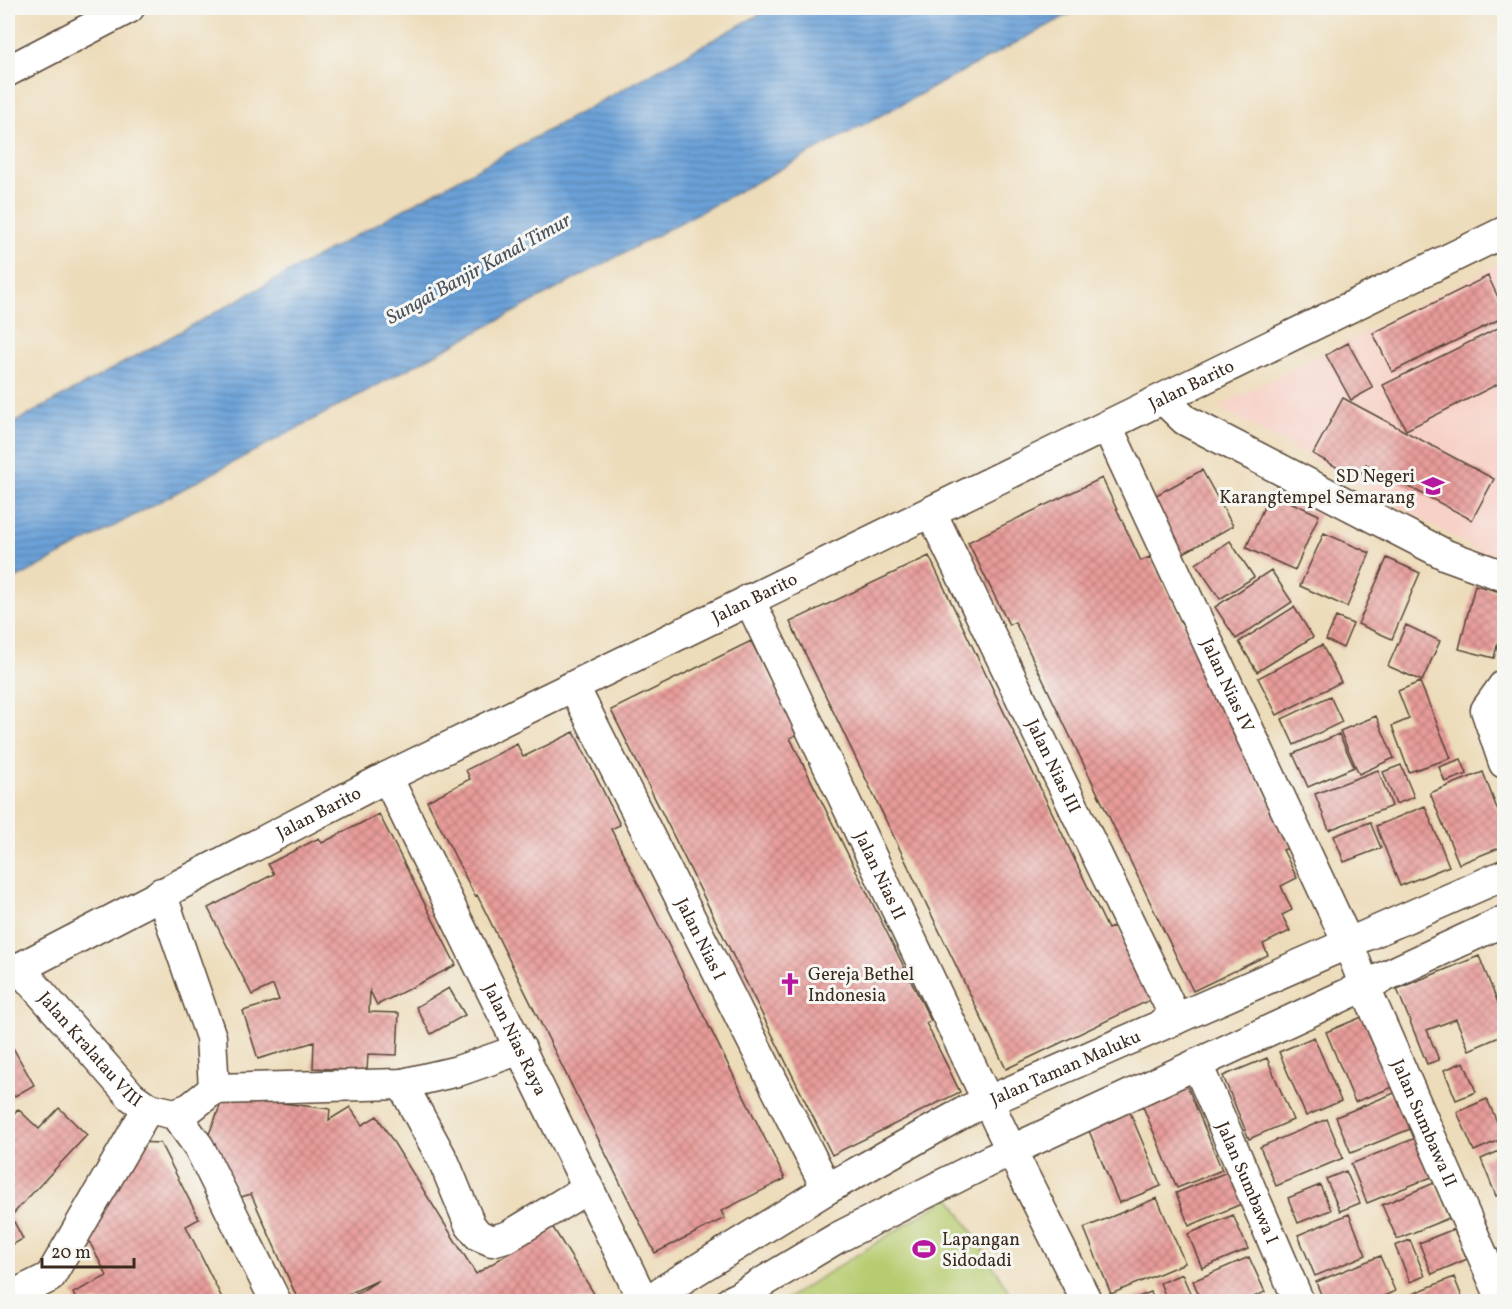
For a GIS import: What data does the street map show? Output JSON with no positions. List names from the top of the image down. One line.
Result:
{"streets":{"street":["Jalan Barito","Jalan Nias IV","Jalan Nias III","Jalan Nias II","Jalan Nias I","Jalan Nias Raya","Jalan Kralatau VIII","Jalan Taman Maluku","Jalan Sumbawa II","Jalan Sumbawa I"]},"crossings":[["Jalan Barito","Jalan Nias IV"],["Jalan Barito","Jalan Nias III"],["Jalan Barito","Jalan Nias II"],["Jalan Barito","Jalan Nias I"],["Jalan Barito","Jalan Nias Raya"],["Jalan Barito","Jalan Kralatau VIII"],["Jalan Nias IV","Jalan Taman Maluku"],["Jalan Nias IV","Jalan Sumbawa II"],["Jalan Nias III","Jalan Taman Maluku"],["Jalan Nias II","Jalan Taman Maluku"],["Jalan Nias I","Jalan Taman Maluku"],["Jalan Nias Raya","Jalan Taman Maluku"],["Jalan Taman Maluku","Jalan Sumbawa II"]],"water":["Sungai Banjir Kanal Timur"],"places":{"school or university":["SD Negeri Karangtempel Semarang"],"church":["Gereja Bethel Indonesia"],"sports":["Lapangan Sidodadi"]},"scale_bar":"20 m"}
